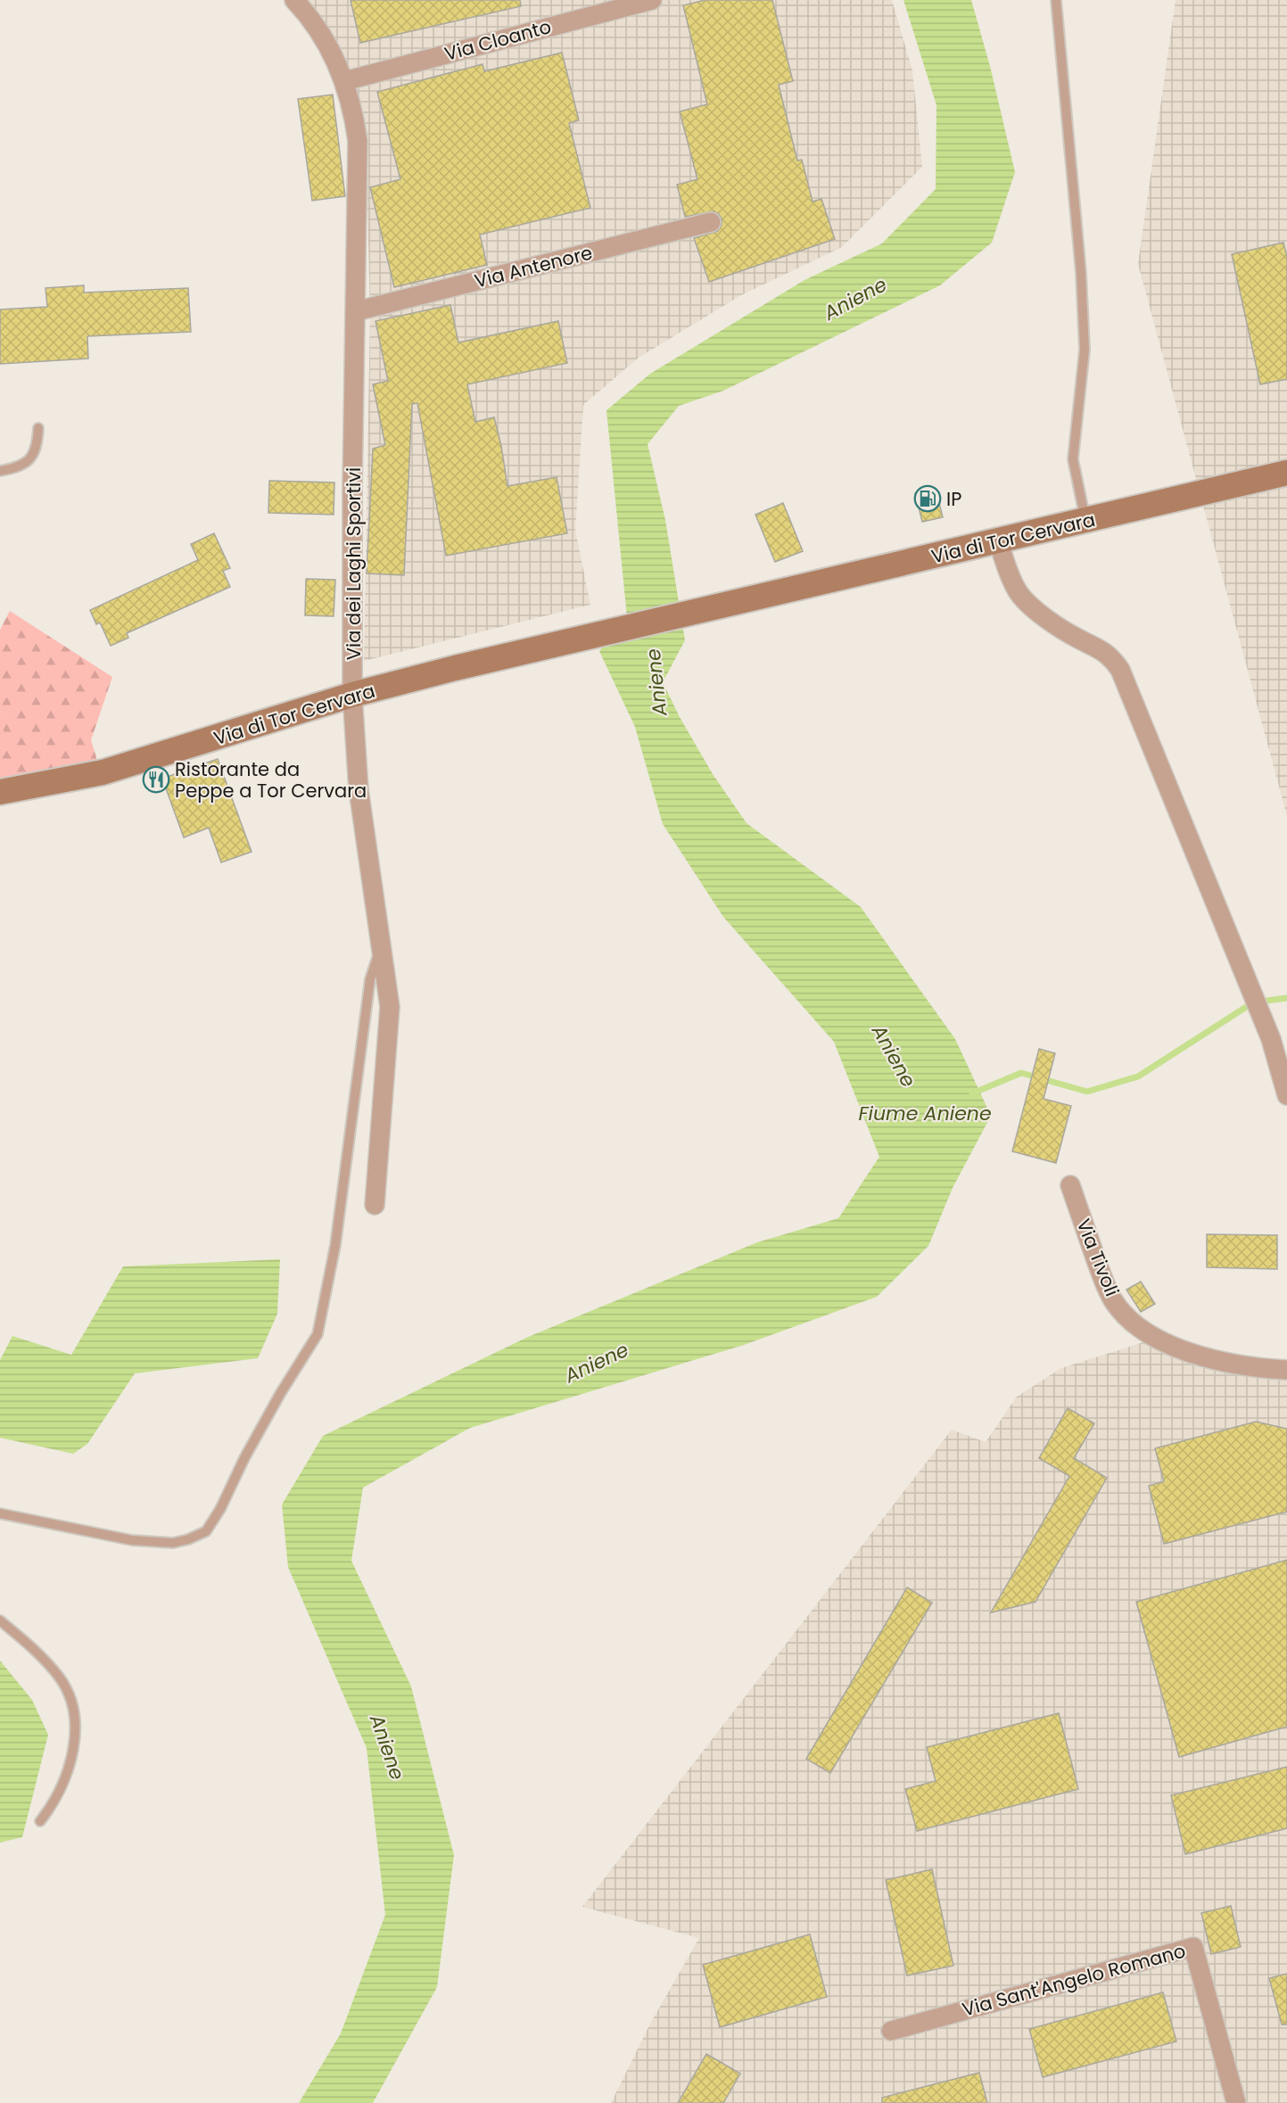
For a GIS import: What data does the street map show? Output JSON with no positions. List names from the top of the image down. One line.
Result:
{"streets":{"street":["Via Cloanto","Via Antenore","Via di Tor Cervara","Via dei Laghi Sportivi","Via Tivoli","Via Sant'Angelo Romano"]},"crossings":[["Via Cloanto","Via dei Laghi Sportivi"],["Via Antenore","Via dei Laghi Sportivi"],["Via di Tor Cervara","Via dei Laghi Sportivi"]],"water":["Aniene","Fiume Aniene"],"places":{"fuel station":["IP"],"restaurant":["Ristorante da Peppe a Tor Cervara"]}}
